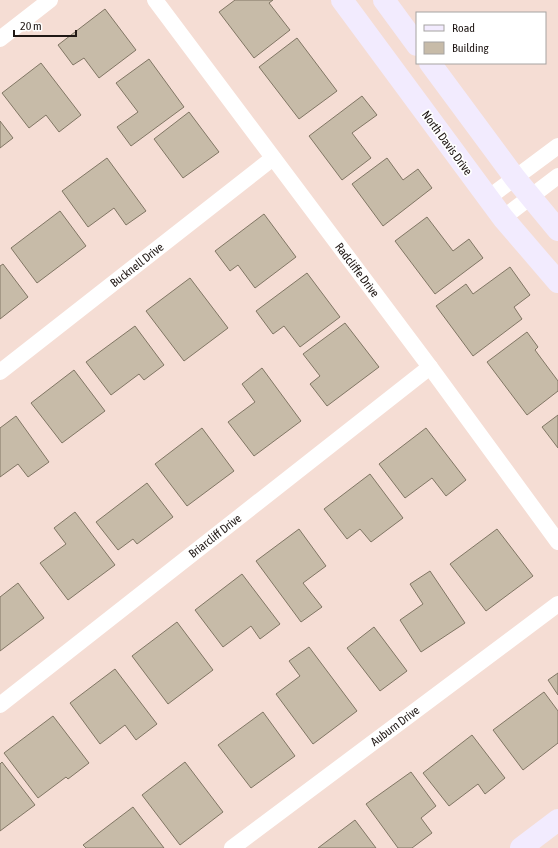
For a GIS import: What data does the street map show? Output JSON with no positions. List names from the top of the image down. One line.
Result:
{"streets":{"street":["North Davis Drive","Bucknell Drive","Radcliffe Drive","Briarcliff Drive","Auburn Drive"]},"crossings":[["Bucknell Drive","Radcliffe Drive"],["Radcliffe Drive","Briarcliff Drive"]],"legend":["Road","Building"],"scale_bar":"20 m"}
